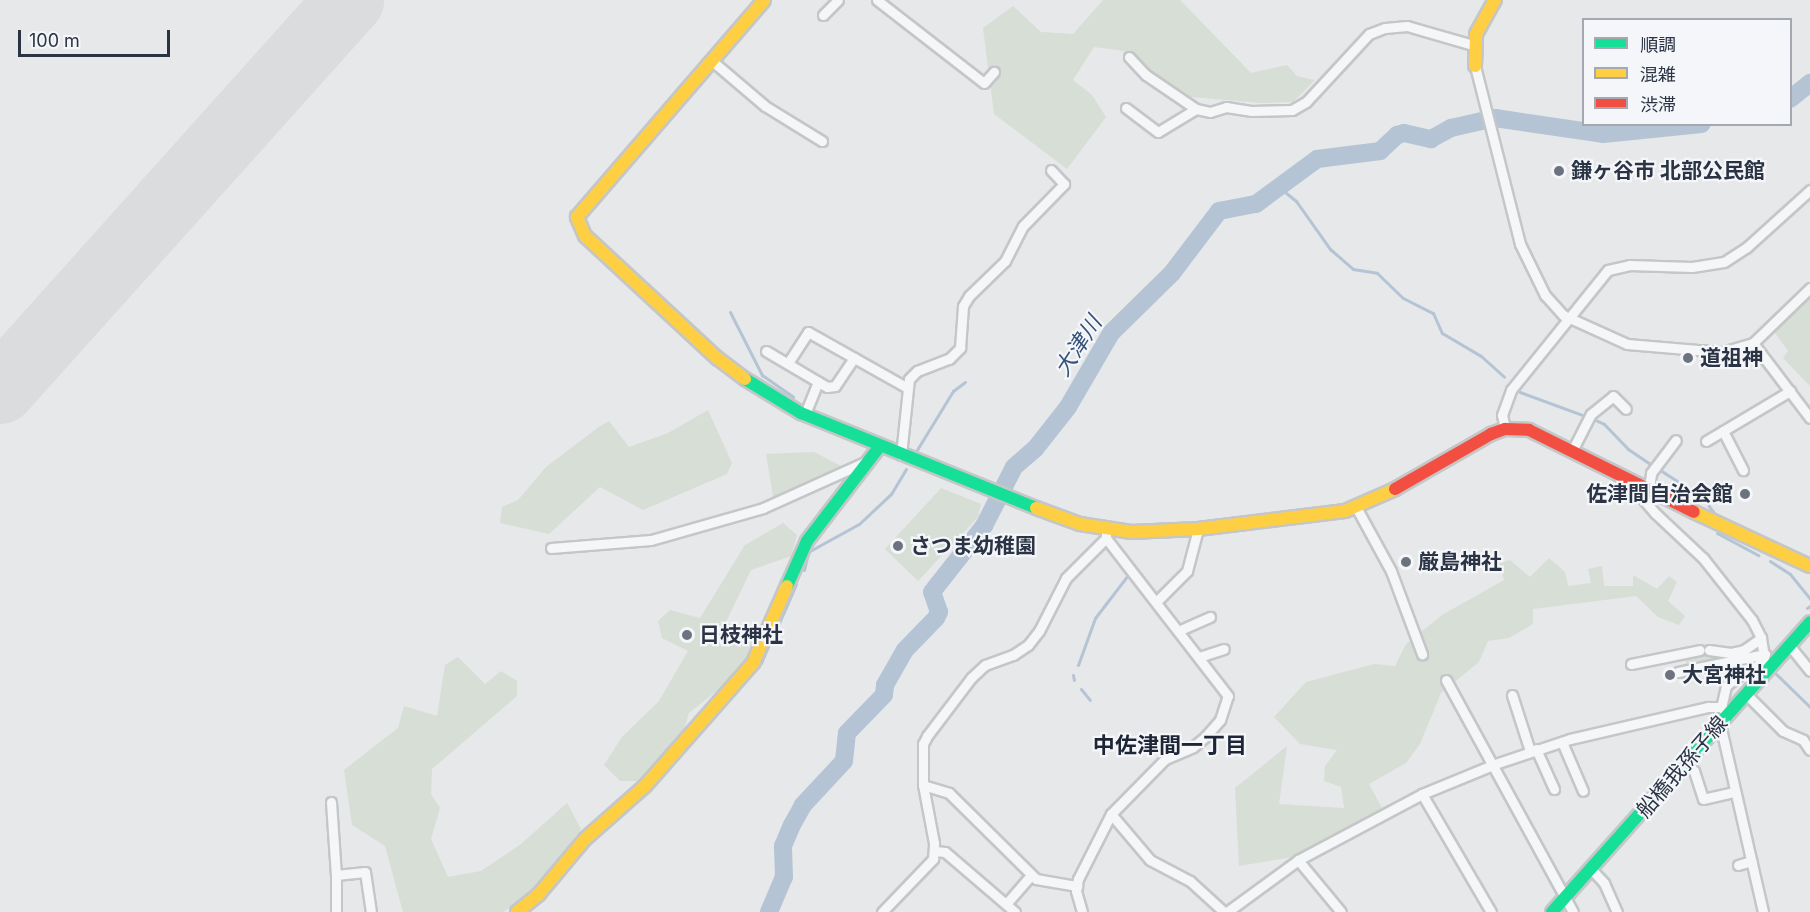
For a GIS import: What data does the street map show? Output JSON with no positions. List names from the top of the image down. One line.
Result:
{"streets":{"street":["船橋我孫子線"]},"districts":["中佐津間一丁目"],"water":["大津川"],"places":["鎌ヶ谷市 北部公民館","道祖神","佐津間自治会館","さつま幼稚園","厳島神社","日枝神社","大宮神社"],"legend":["順調","混雑","渋滞"],"scale_bar":"100 m"}
